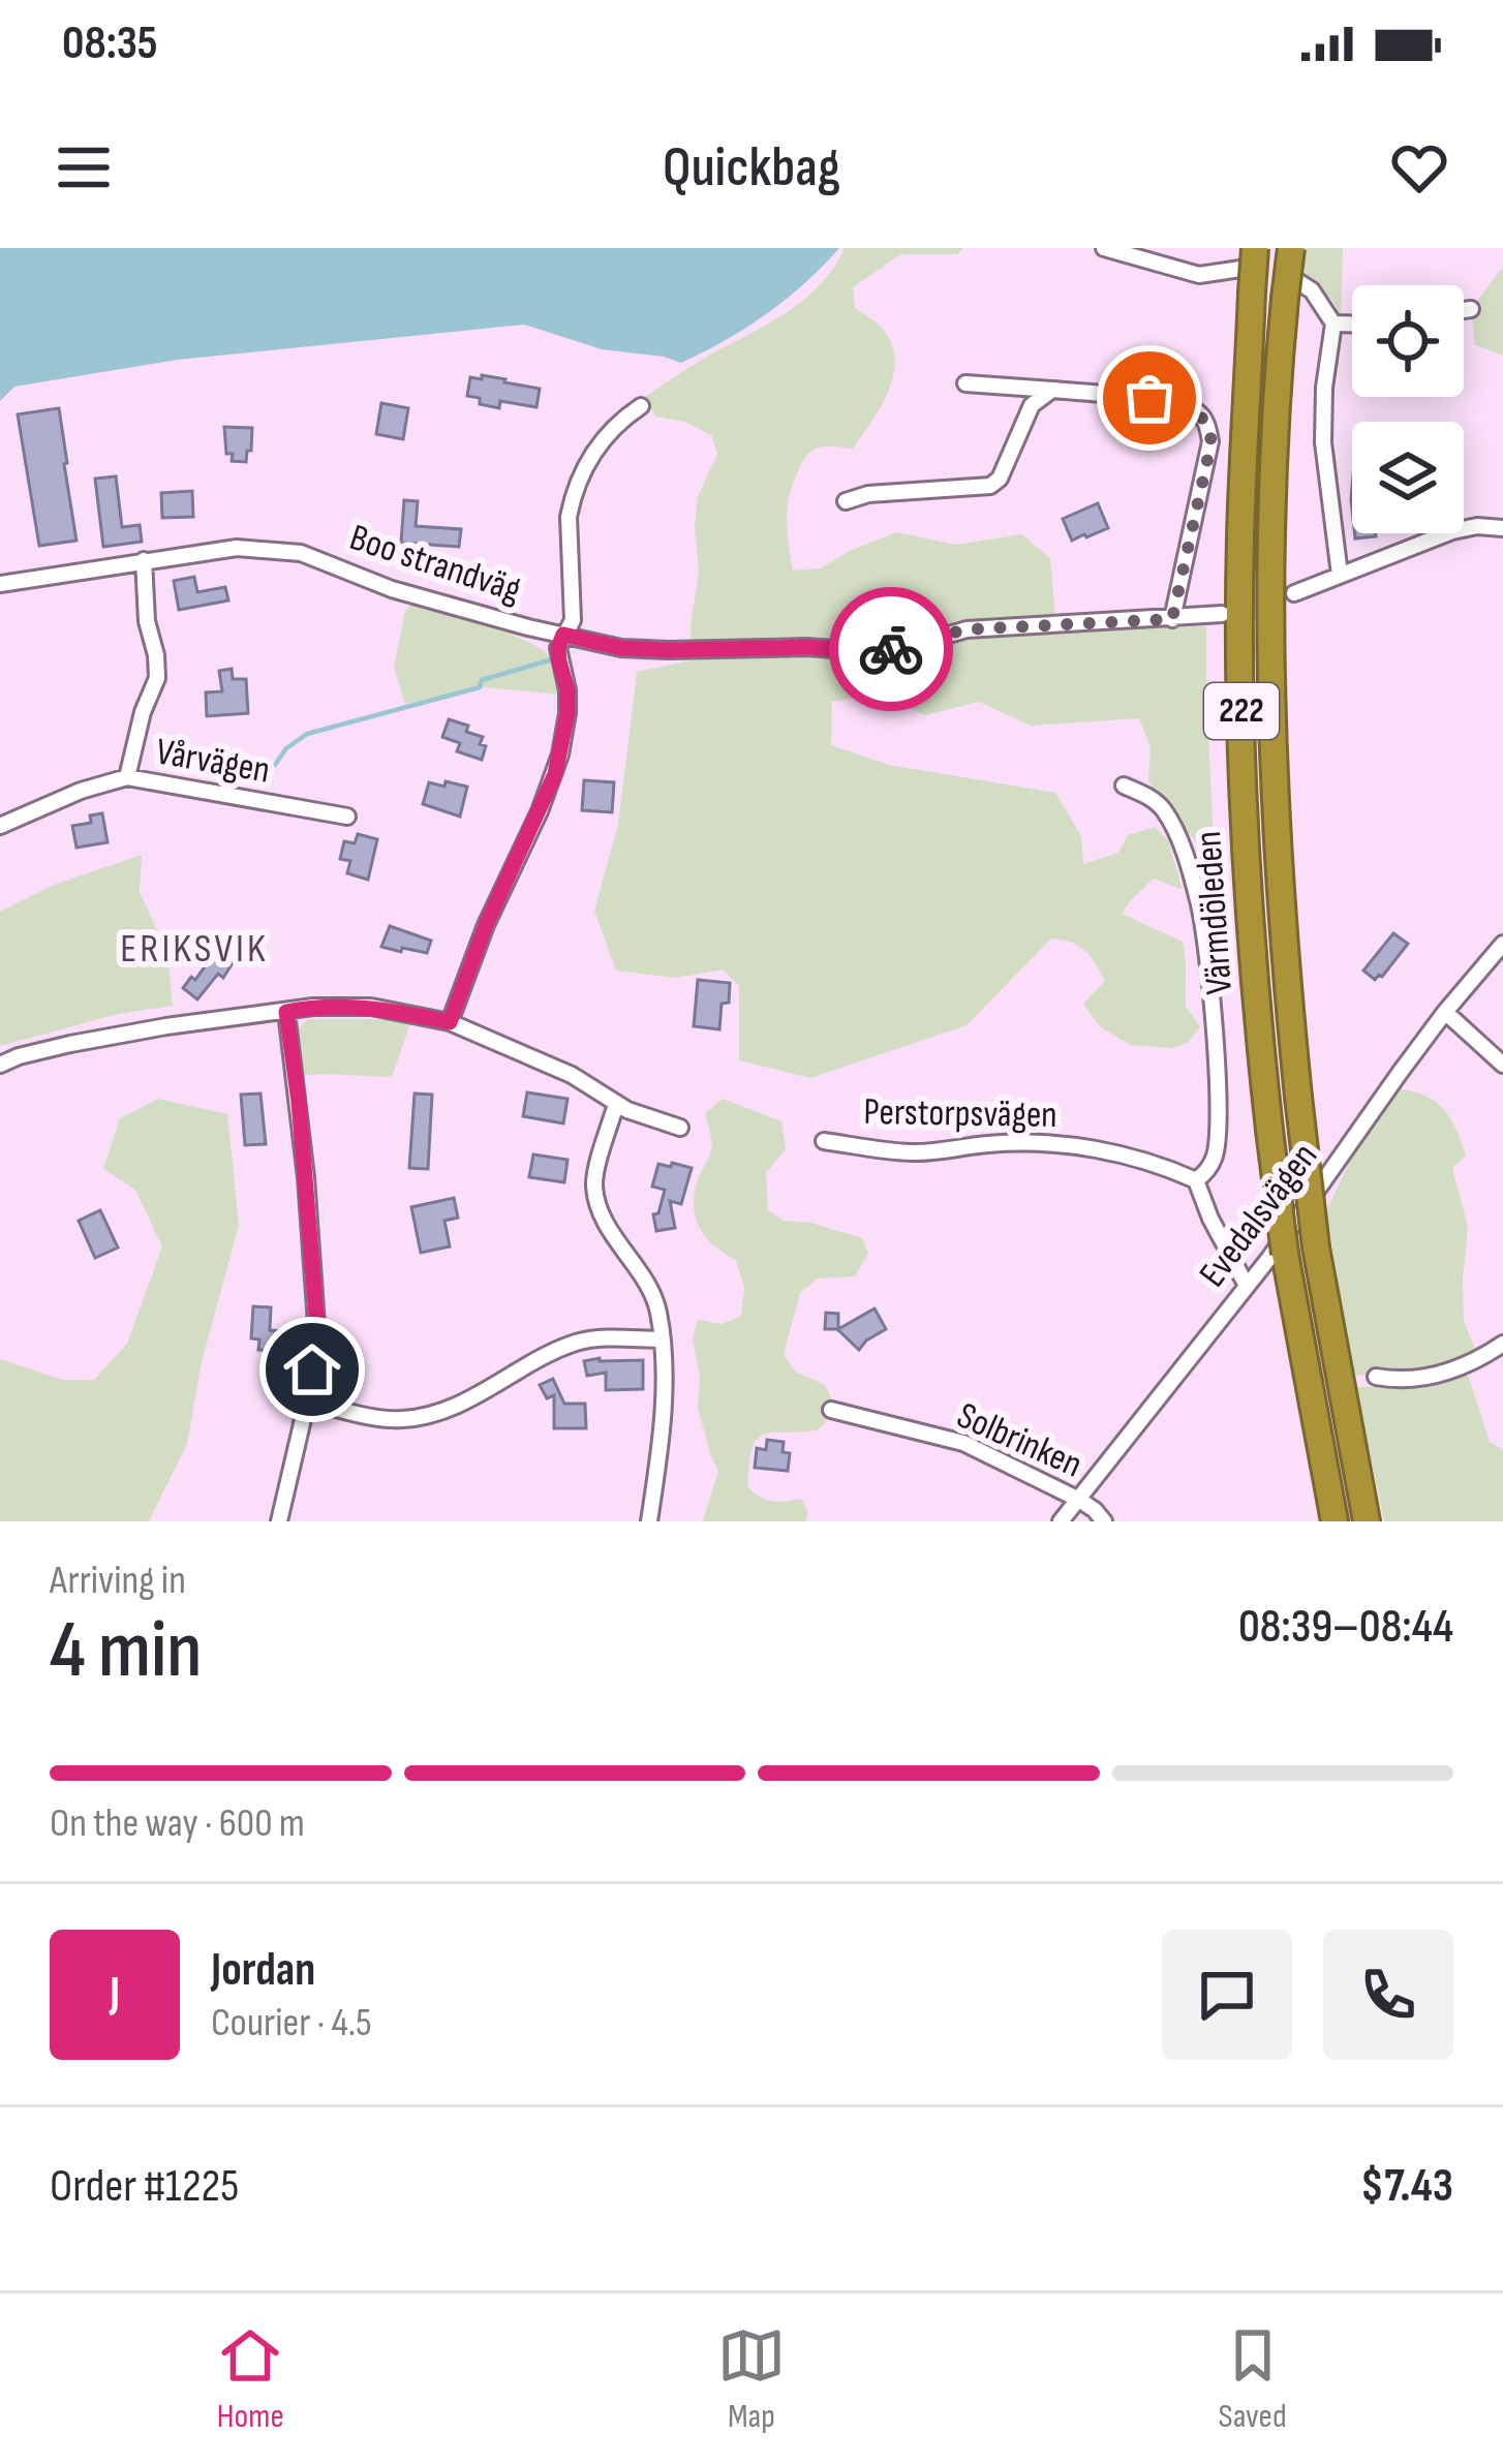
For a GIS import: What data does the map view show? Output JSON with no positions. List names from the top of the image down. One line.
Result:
{"streets":{"highway":["222","Värmdöleden"],"street":["Boo strandväg","Vårvägen","Perstorpsvägen","Evedalsvägen","Solbrinken"]},"crossings":[["222","Värmdöleden"],["Evedalsvägen","Solbrinken"]],"districts":["ERIKSVIK"],"page":{"status":"08:35","header":"Quickbag","heading":["4 min","Arriving in","08:39–08:44"],"panel":["Jordan","Courier · 4.5","Order #1225","$7.43"],"bar":"On the way · 600 m","round":"J","tabs":["Home","Map","Saved"]}}
